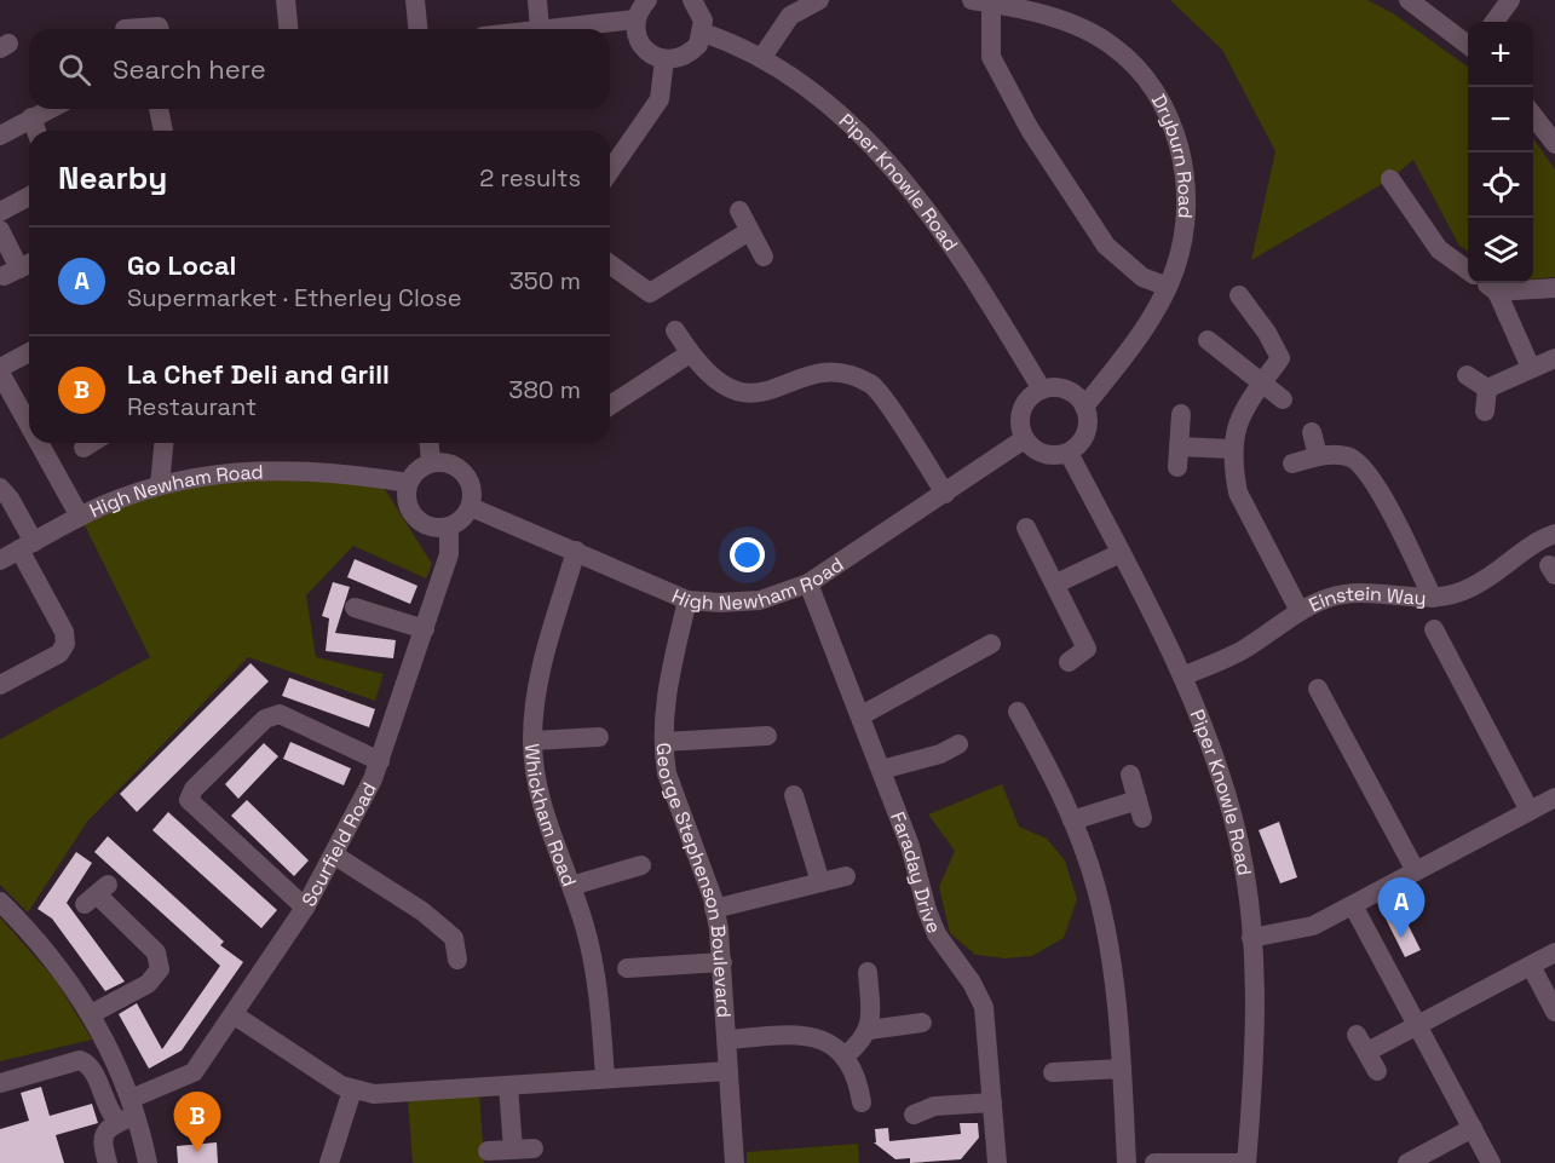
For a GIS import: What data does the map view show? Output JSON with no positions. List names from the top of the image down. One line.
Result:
{"streets":{"street":["Dryburn Road","Piper Knowle Road","High Newham Road","Einstein Way","Whickham Road","Scurfield Road","Faraday Drive","George Stephenson Boulevard"]},"crossings":[["Dryburn Road","Piper Knowle Road"],["Dryburn Road","High Newham Road"],["Piper Knowle Road","High Newham Road"],["Piper Knowle Road","Einstein Way"],["High Newham Road","Whickham Road"],["High Newham Road","Scurfield Road"],["High Newham Road","Faraday Drive"],["High Newham Road","George Stephenson Boulevard"]],"page":{"map_buttons":["+","−"],"search":"Search here","heading":["Nearby","2 results"],"list":[{"mark":"A","name":"Go Local","note":"Supermarket · Etherley Close","value":"350 m"},{"mark":"B","name":"La Chef Deli and Grill","note":"Restaurant","value":"380 m"}],"pins":["A","B"]}}
